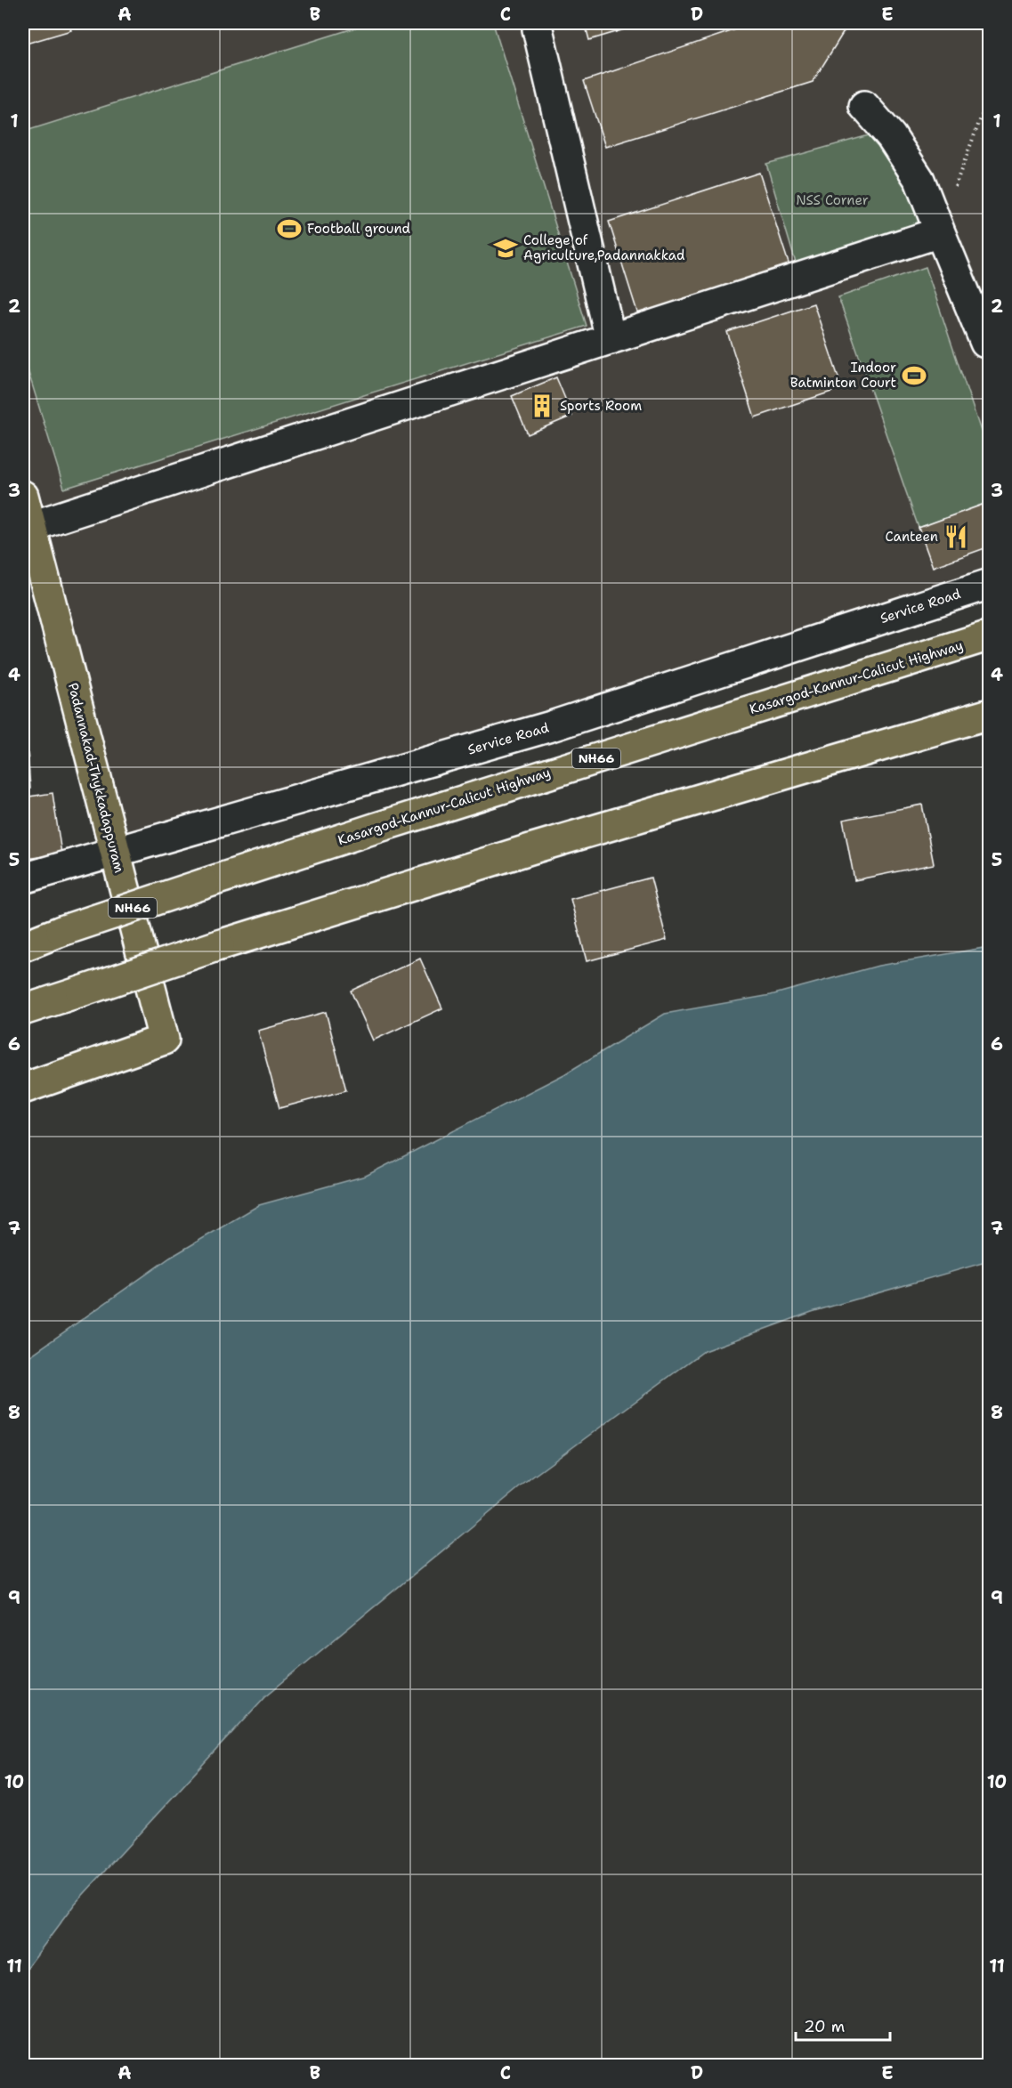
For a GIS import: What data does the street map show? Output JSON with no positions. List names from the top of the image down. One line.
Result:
{"streets":{"main road":["Kasargod-Kannur-Calicut Highway","NH66","Padannakad-Thykkadappuram"],"street":["Service Road"]},"crossings":[["Service Road","Padannakad-Thykkadappuram"]],"parks":["NSS Corner"],"places":{"sports":["Football ground","Indoor Batminton Court"],"school or university":["College of Agriculture,Padannakkad"],"building":["Sports Room"],"restaurant":["Canteen"]},"scale_bar":"20 m","grid":{"columns":["A","B","C","D","E"],"rows":["1","2","3","4","5","6","7","8","9","10","11"]}}
